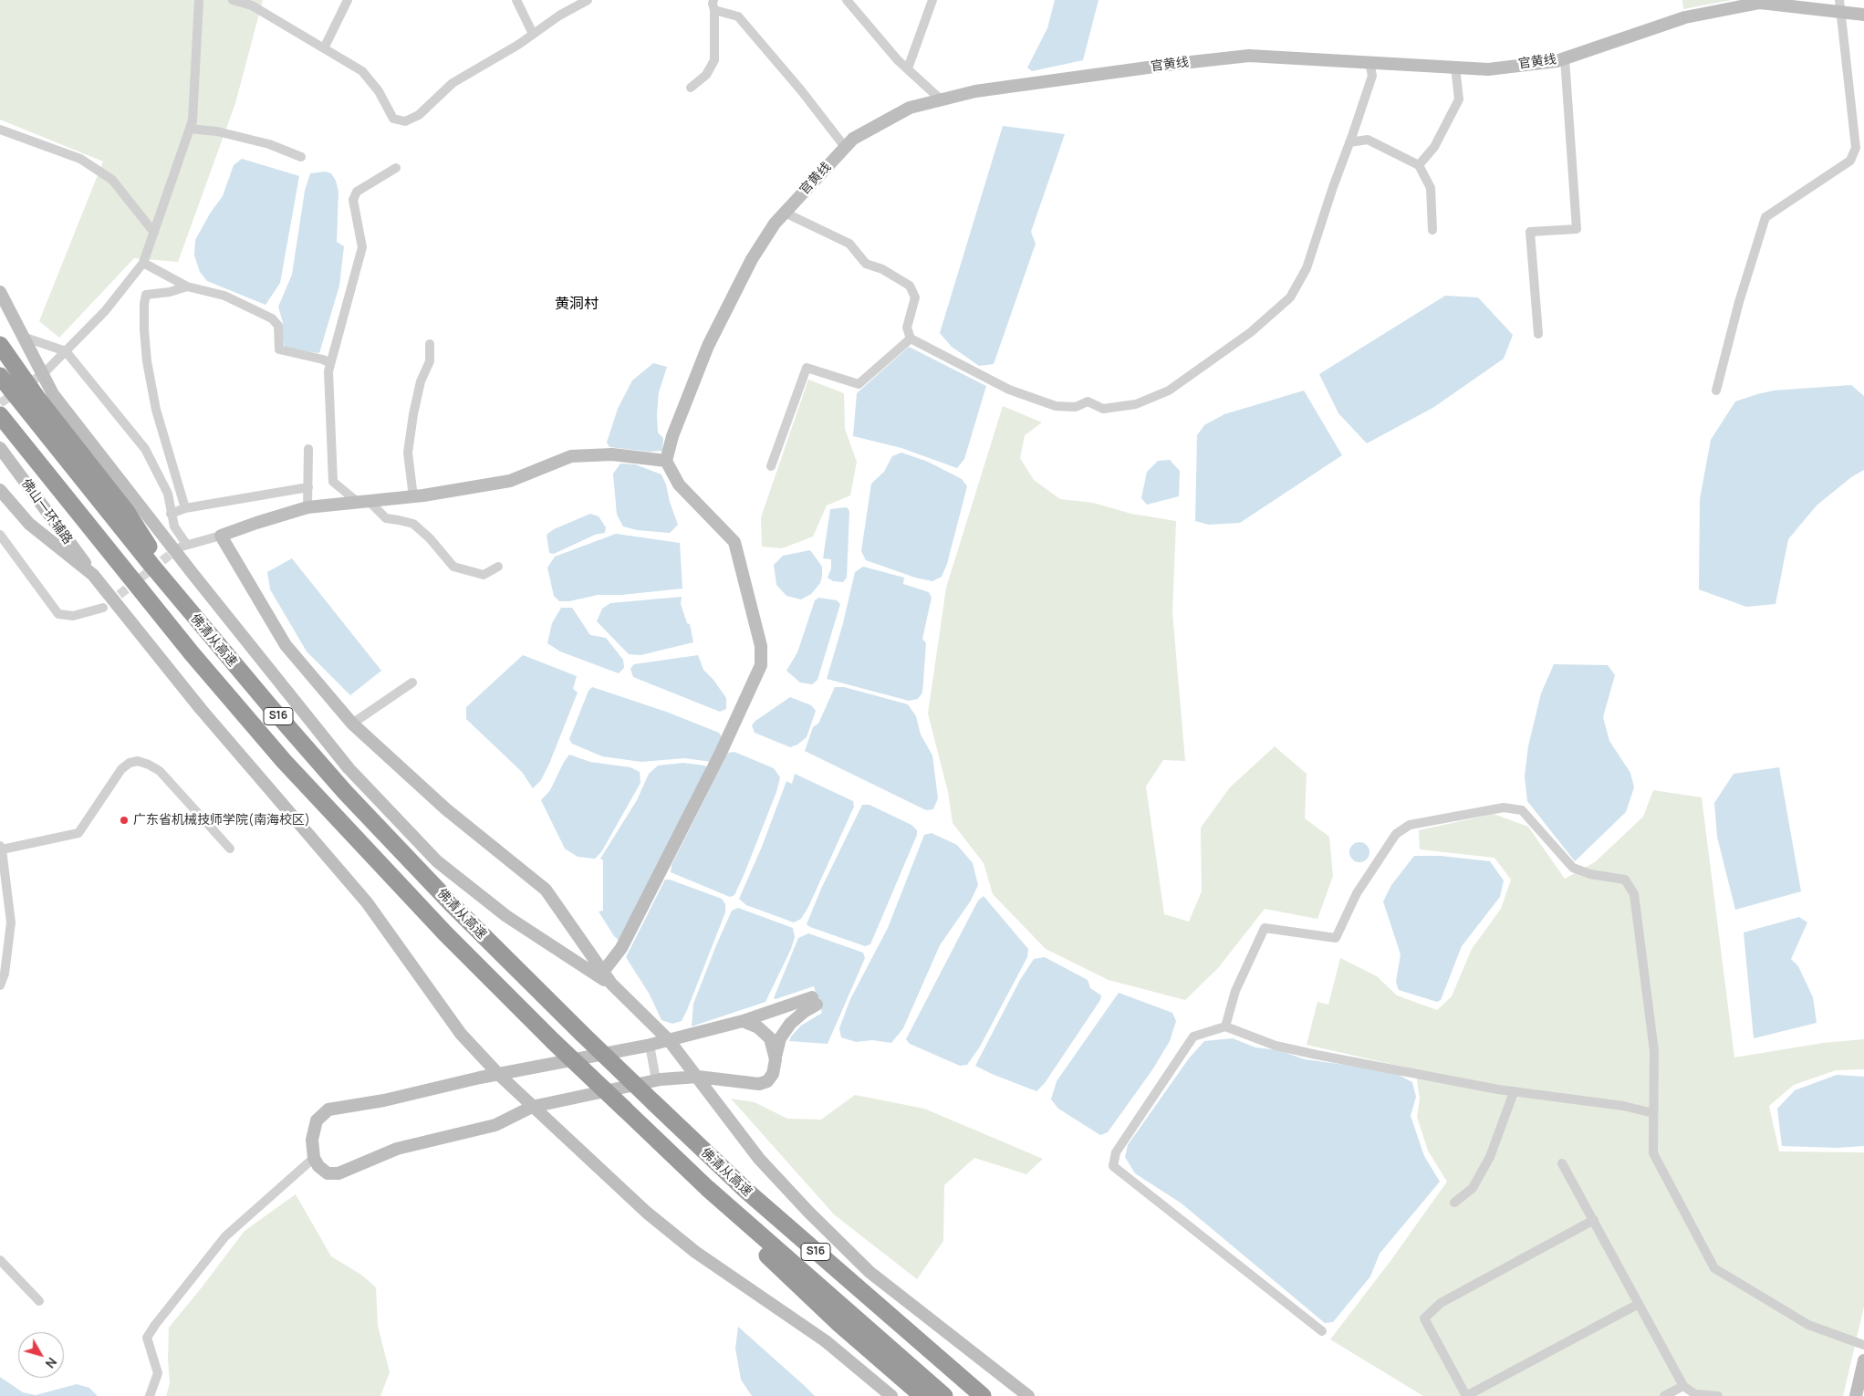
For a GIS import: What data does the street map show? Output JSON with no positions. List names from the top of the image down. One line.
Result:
{"streets":{"highway":["佛清从高速","S16"],"street":["官黄线","佛山一环辅路"]},"districts":["黄洞村"],"places":["广东省机械技师学院(南海校区)"],"north":"bottom right"}
